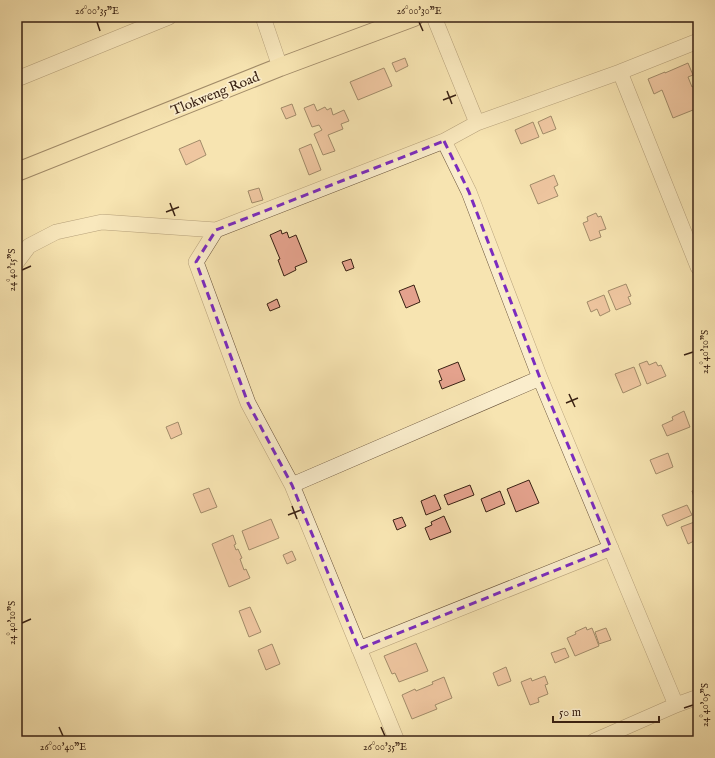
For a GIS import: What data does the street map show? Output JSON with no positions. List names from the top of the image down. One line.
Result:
{"streets":{"main road":["Tlokweng Road"]},"scale_bar":"50 m","coordinates":["26°00'35\"E","26°00'30\"E","24°40'15\"S","24°40'10\"S","24°40'05\"S","26°00'40\"E"]}
